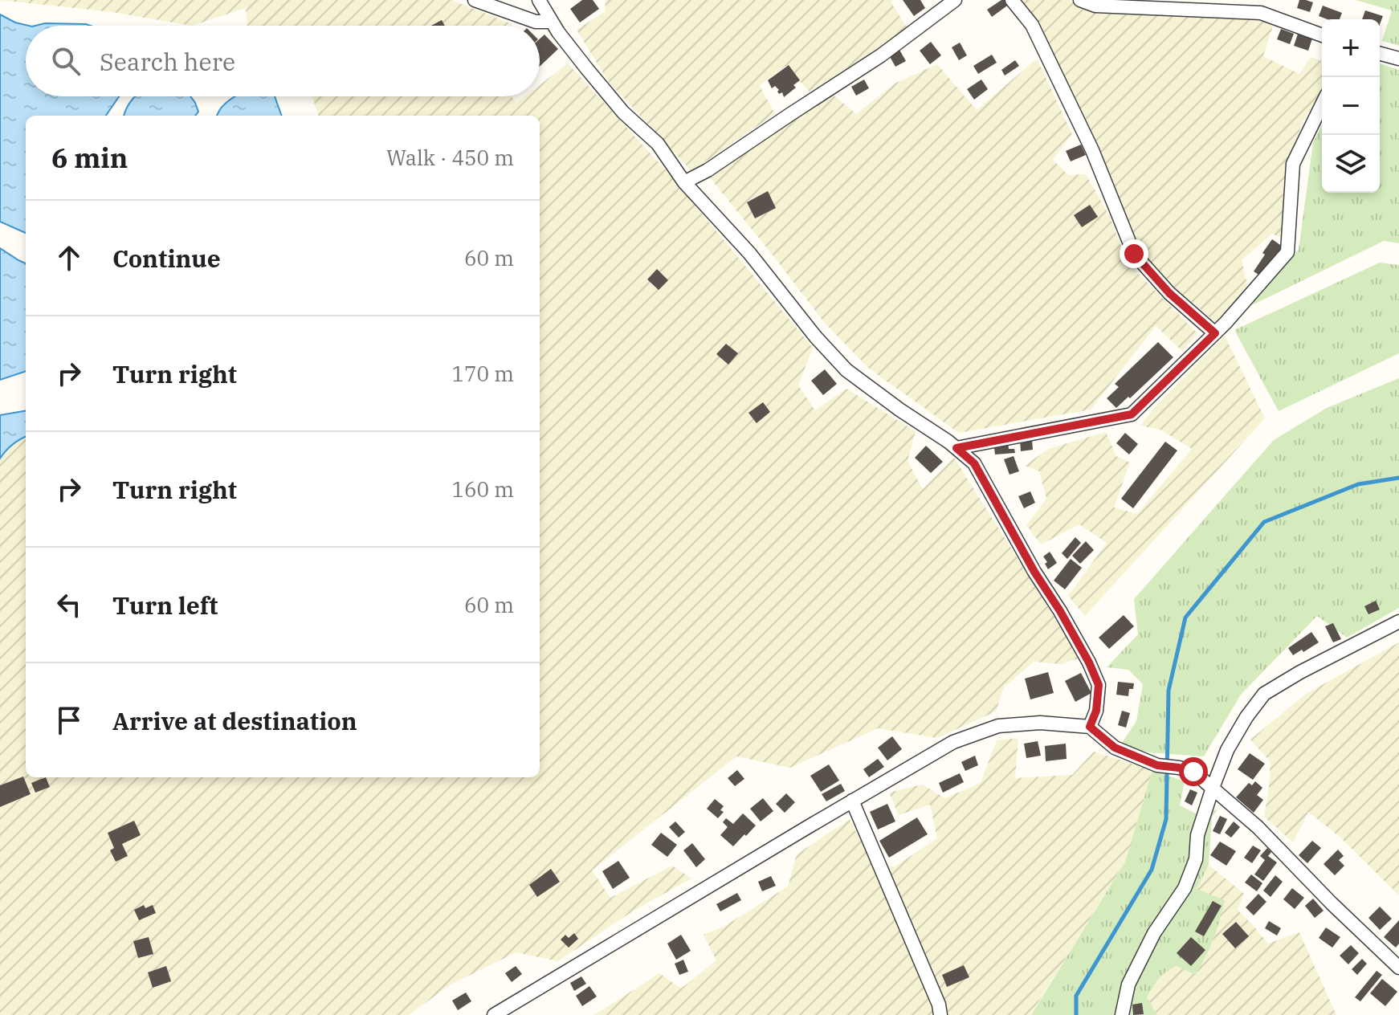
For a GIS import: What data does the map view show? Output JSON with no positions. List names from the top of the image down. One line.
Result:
{"page":{"map_buttons":["+","−"],"search":"Search here","heading":["6 min","Walk · 450 m"],"list":[["Continue","60 m"],["Turn right","170 m"],["Turn right","160 m"],["Turn left","60 m"],"Arrive at destination"]}}
